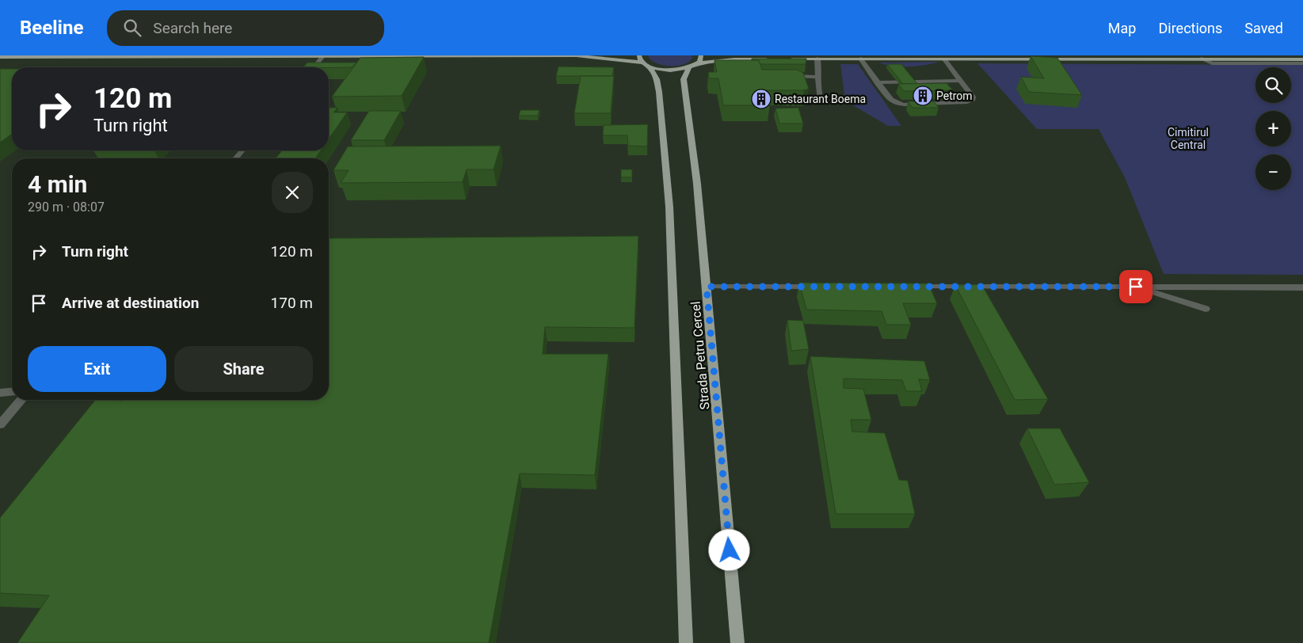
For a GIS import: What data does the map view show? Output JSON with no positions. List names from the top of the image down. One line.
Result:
{"streets":{"main road":["Strada Petru Cercel"]},"parks":["Cimitirul Central"],"places":{"building":["Petrom","Restaurant Boema"]},"page":{"header":"Beeline","search":"Search here","nav":["Map","Directions","Saved"],"map_buttons":["+","−"],"turn":["120 m","Turn right"],"heading":["4 min","290 m · 08:07"],"list":[{"name":"Turn right","value":"120 m"},{"name":"Arrive at destination","value":"170 m"}],"buttons":["Exit","Share"]}}
